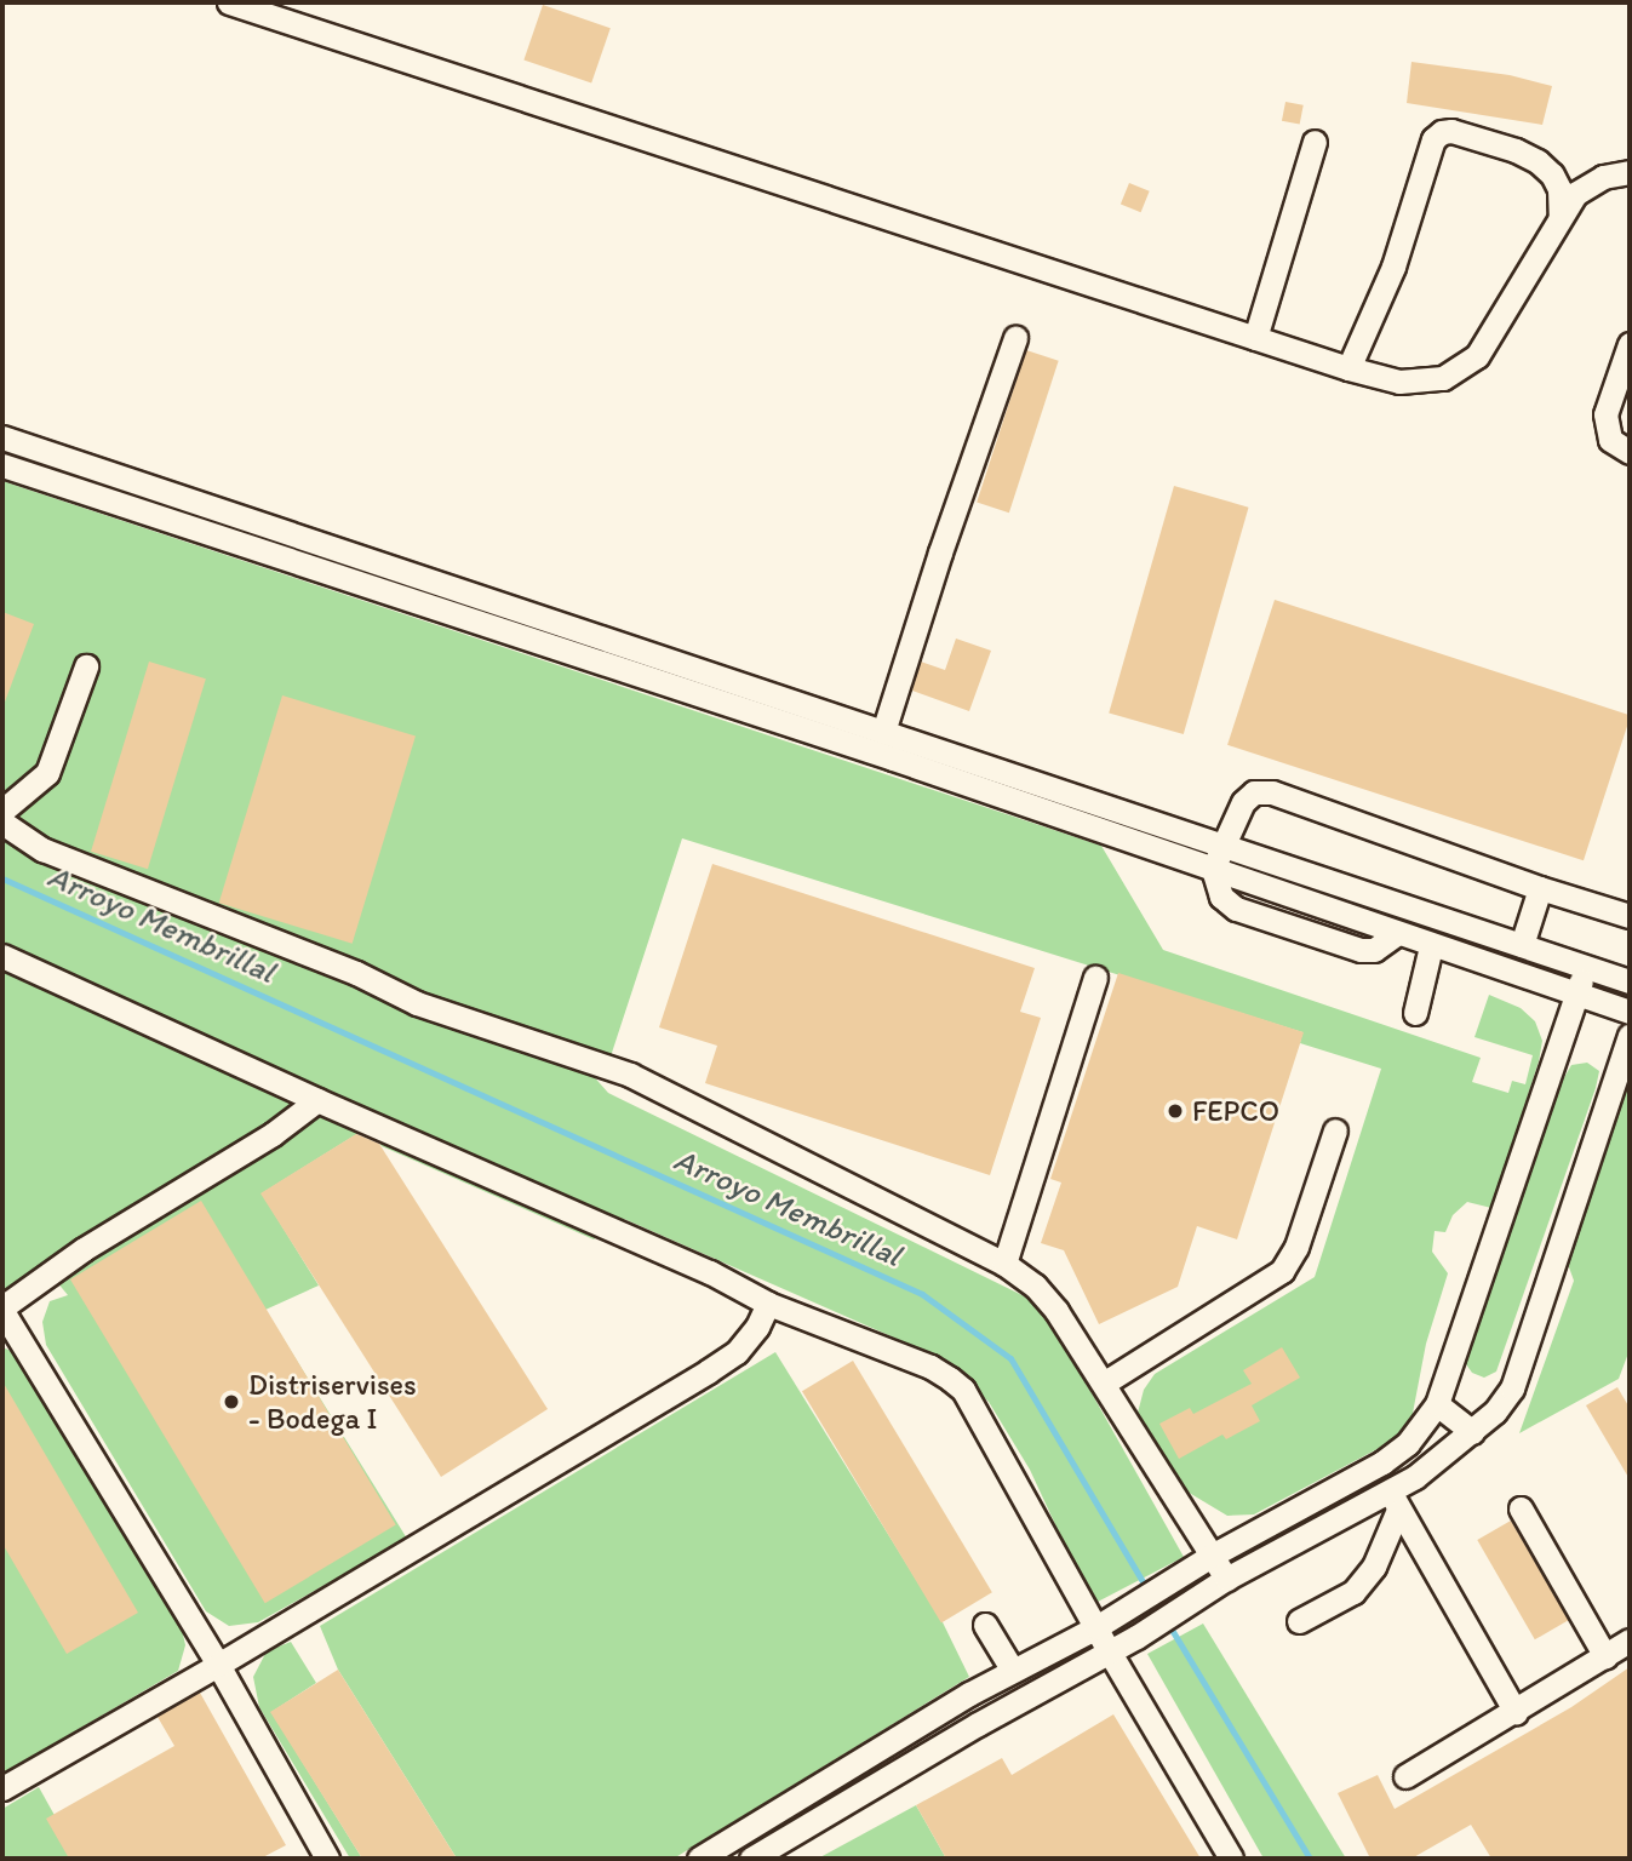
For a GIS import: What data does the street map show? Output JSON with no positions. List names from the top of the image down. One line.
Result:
{"water":["Arroyo Membrillal"],"places":["FEPCO","Distriservises - Bodega I"]}
